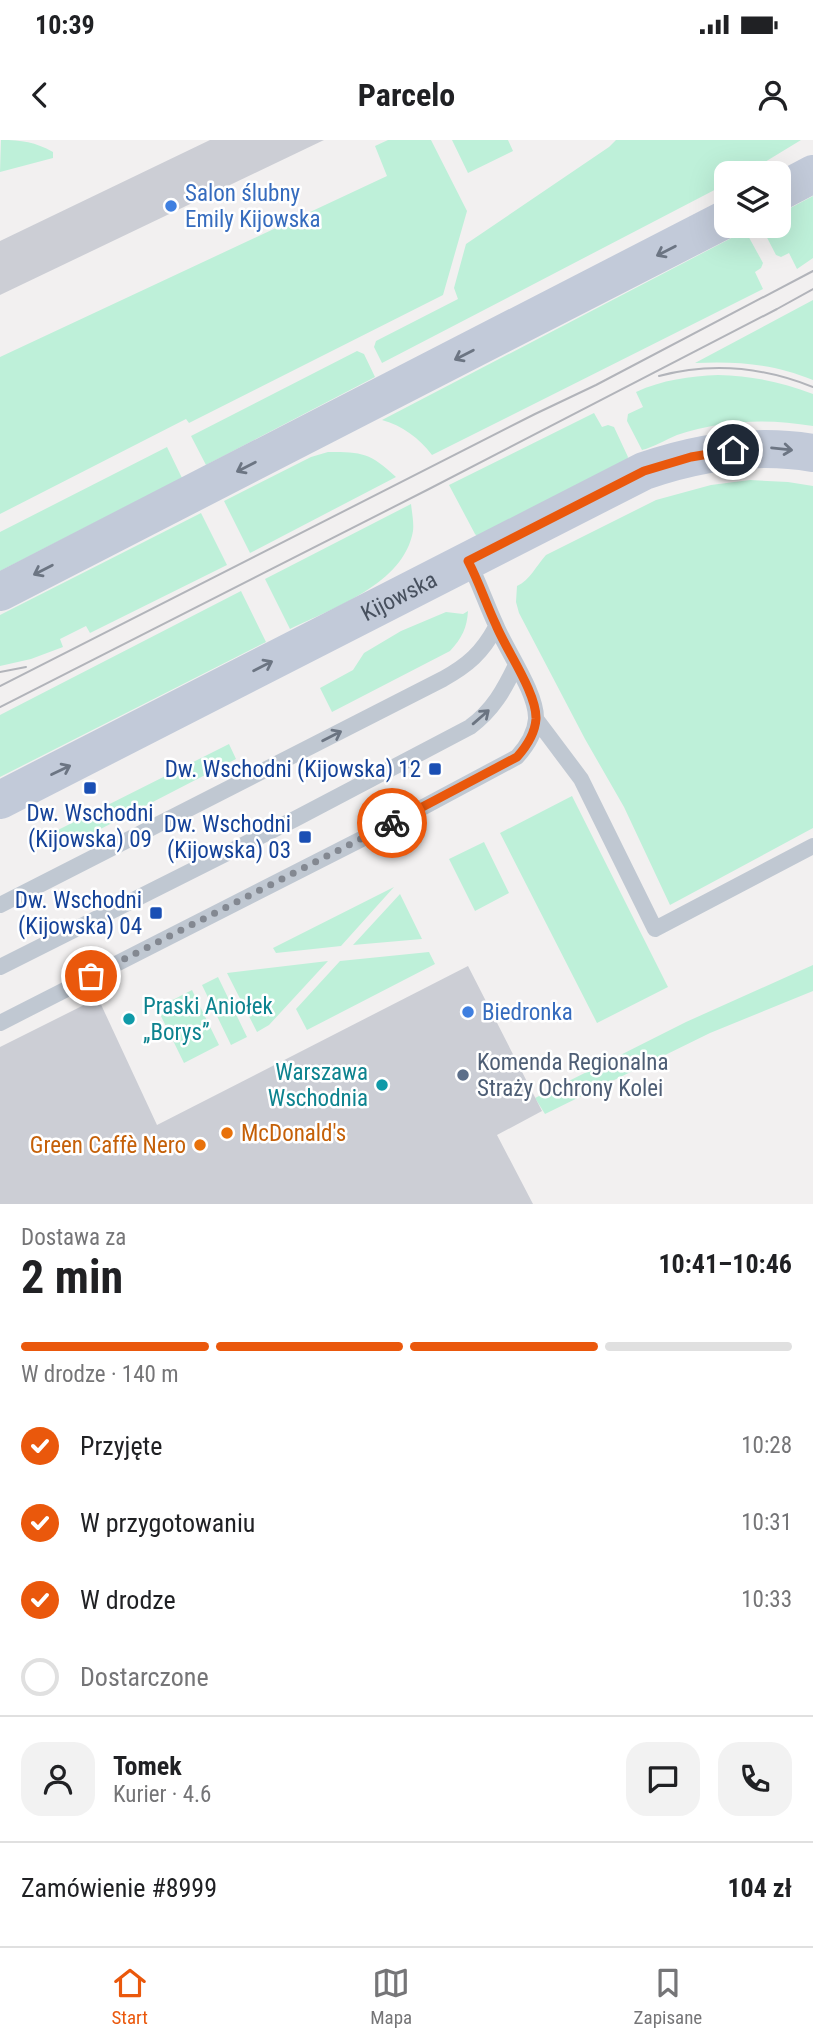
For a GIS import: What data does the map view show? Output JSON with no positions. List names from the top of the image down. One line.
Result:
{"streets":{"street":["Kijowska"]},"places":{"other":["Salon ślubny Emily Kijowska","Biedronka","Praski Aniołek „Borys”","Komenda Regionalna Straży Ochrony Kolei","Warszawa Wschodnia","McDonald's","Green Caffè Nero"],"transit":["Dw. Wschodni (Kijowska) 12","Dw. Wschodni (Kijowska) 09","Dw. Wschodni (Kijowska) 03","Dw. Wschodni (Kijowska) 04"]},"page":{"status":"10:39","header":"Parcelo","heading":["2 min","Dostawa za","10:41–10:46"],"panel":["Tomek","Kurier · 4.6","Zamówienie #8999","104 zł"],"bar":"W drodze · 140 m","list":[["Przyjęte","10:28"],["W przygotowaniu","10:31"],["W drodze","10:33"],"Dostarczone"],"tabs":["Start","Mapa","Zapisane"]}}
